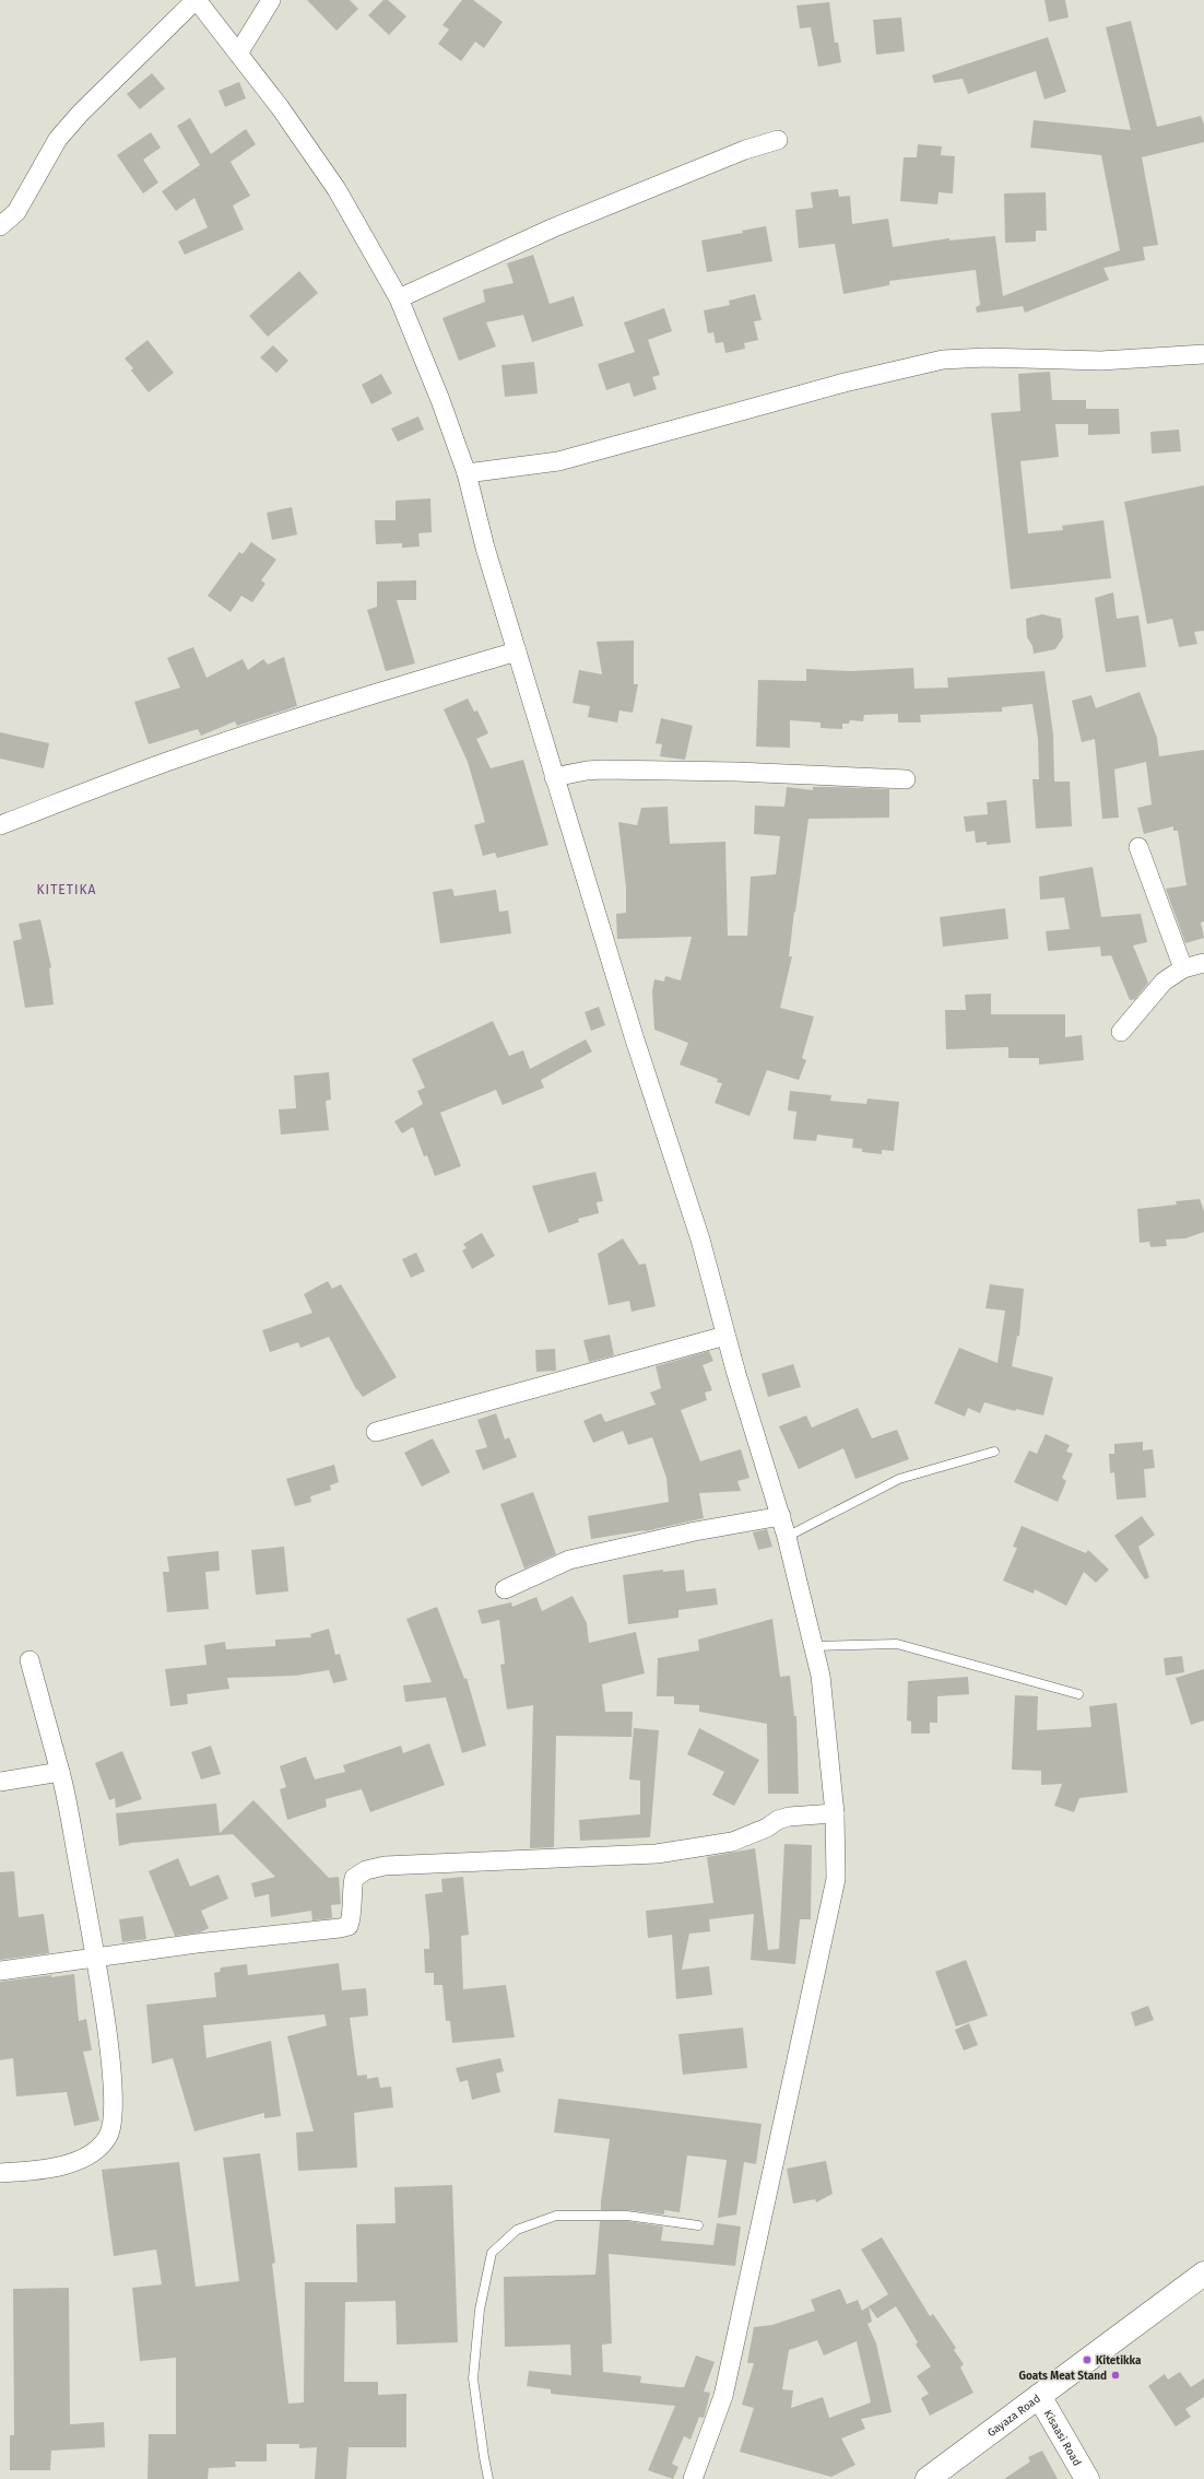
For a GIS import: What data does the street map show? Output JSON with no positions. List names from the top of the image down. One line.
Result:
{"streets":{"main road":["Gayaza Road","Kisaasi Road"]},"crossings":[["Gayaza Road","Kisaasi Road"]],"districts":["KITETIKA"],"places":["Kitetikka","Goats Meat Stand"]}
